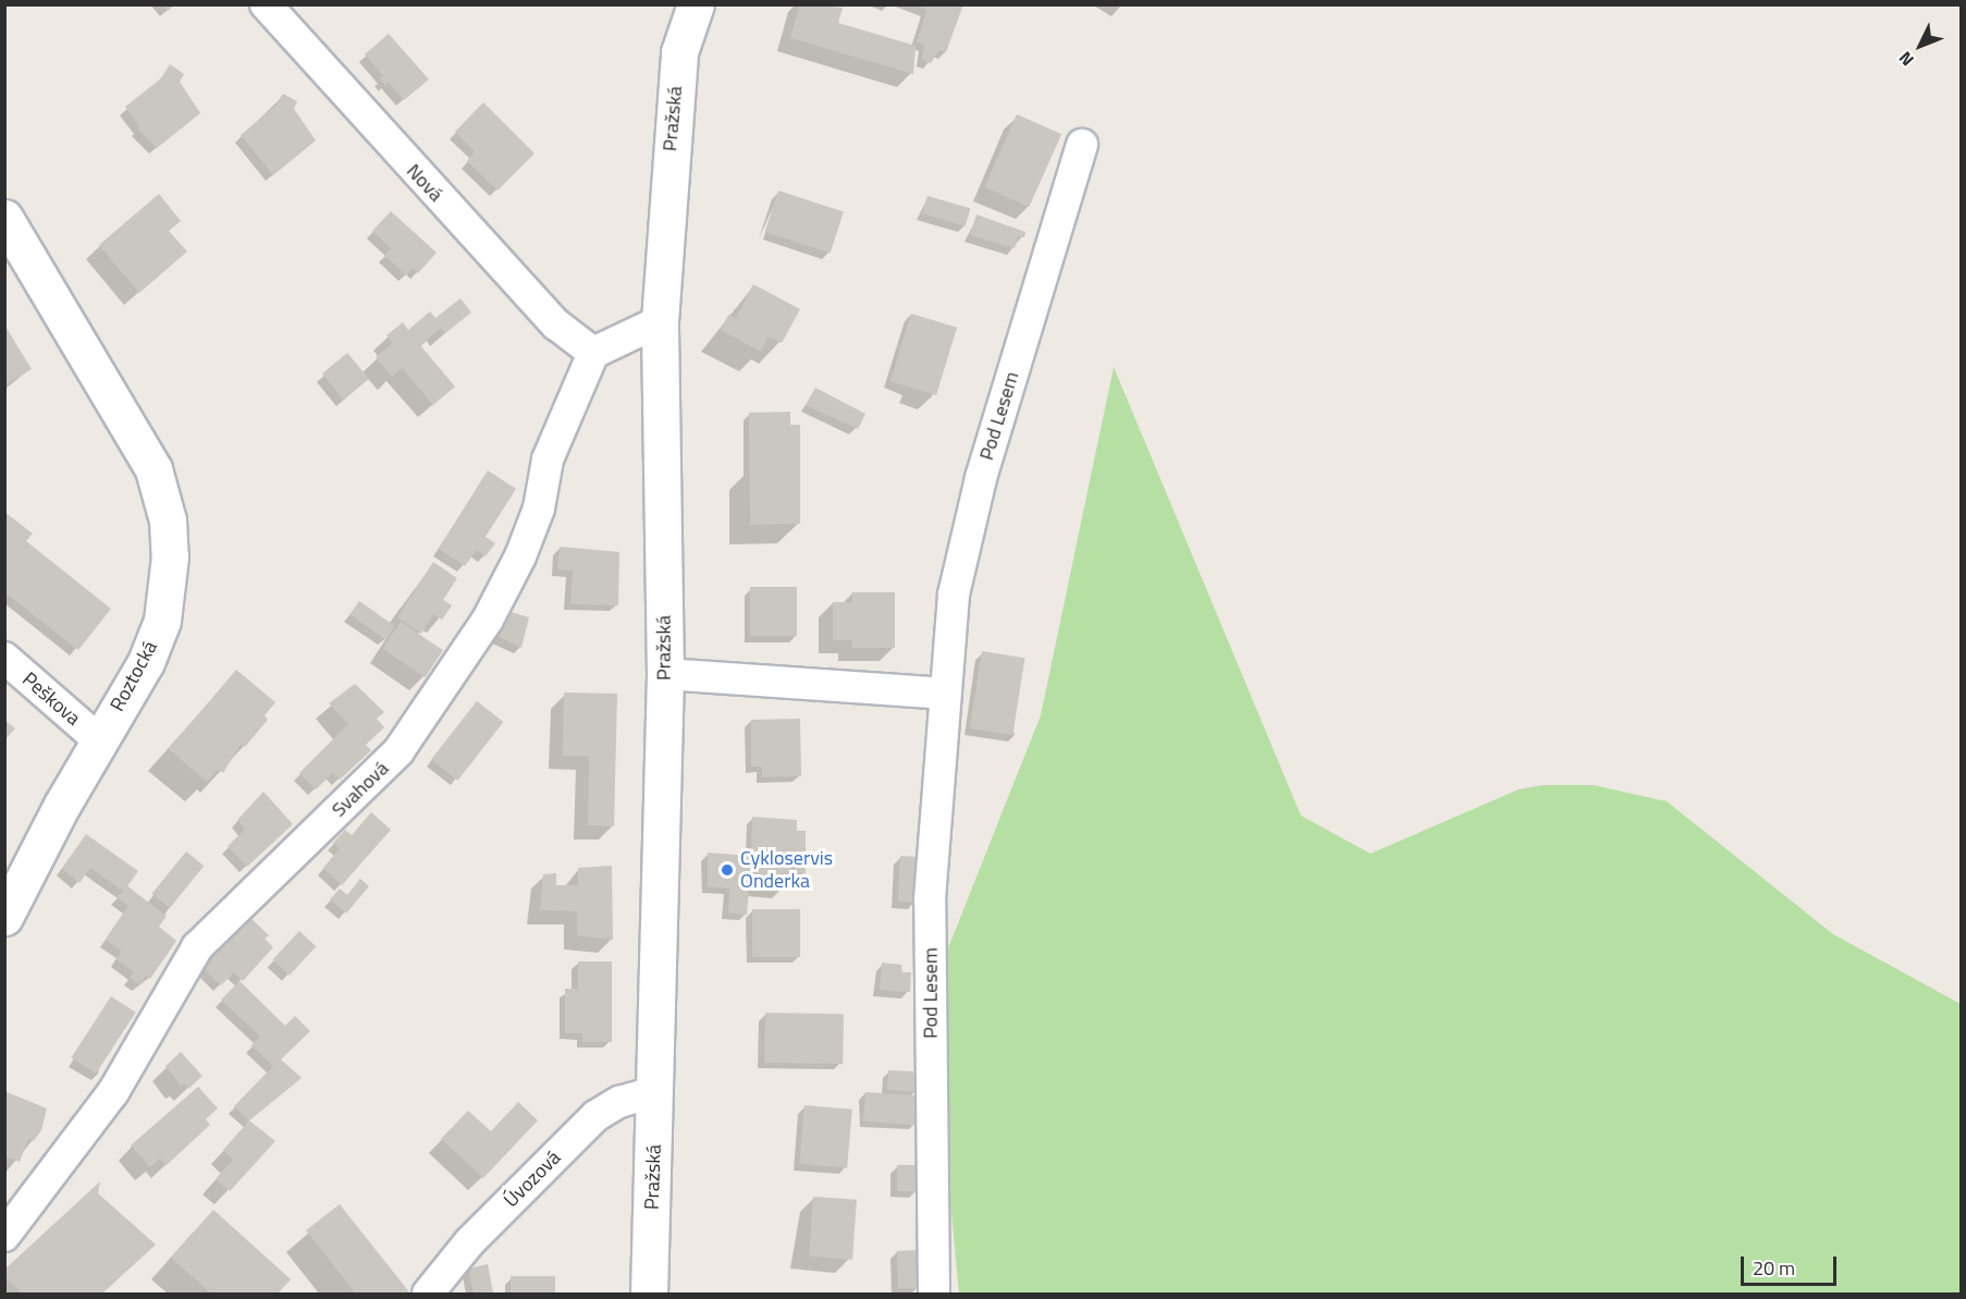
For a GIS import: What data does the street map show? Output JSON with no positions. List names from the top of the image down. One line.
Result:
{"streets":{"main road":["Pražská","Roztocká"],"street":["Nová","Pod Lesem","Peškova","Svahová","Úvozová"]},"crossings":[["Pražská","Úvozová"],["Nová","Svahová"],["Roztocká","Peškova"]],"places":["Cykloservis Onderka"],"scale_bar":"20 m","north":"bottom left"}
